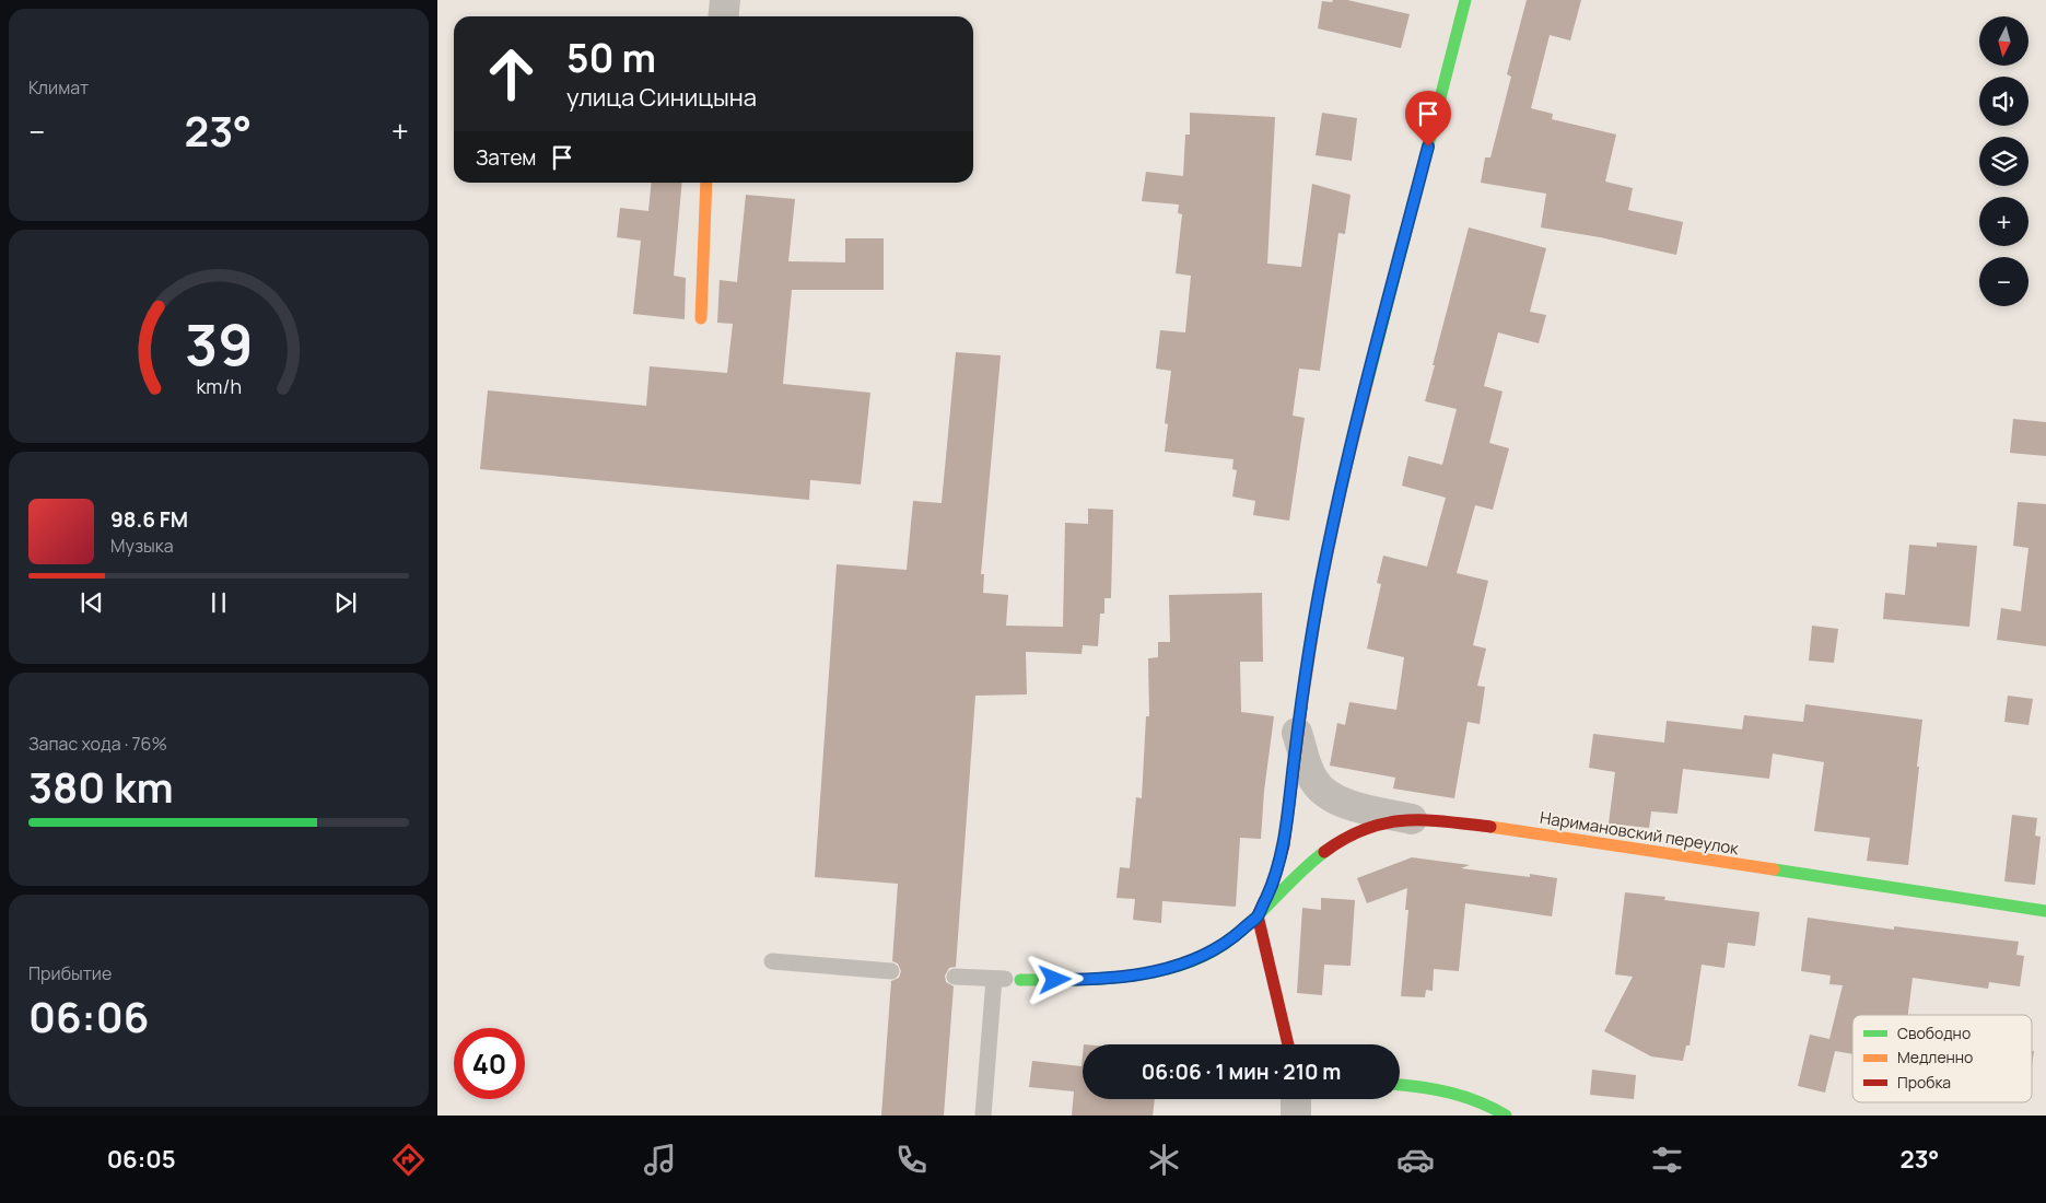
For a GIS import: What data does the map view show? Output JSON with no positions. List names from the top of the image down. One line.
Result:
{"streets":{"street":["Наримановский переулок"]},"legend":["Свободно","Медленно","Пробка"],"north":"bottom","page":{"tile":["Климат",["Запас хода · 76%","380 km"],["Прибытие","06:06"]],"map_buttons":["+","−"],"turn":["50 m","улица Синицына"],"heat":["−","23°","+"],"then":"Затем","song":["98.6 FM","Музыка"],"limit":"40","trip":"06:06 · 1 мин · 210 m","tabs":["06:05","23°"],"gauge":["39","km/h"]}}
